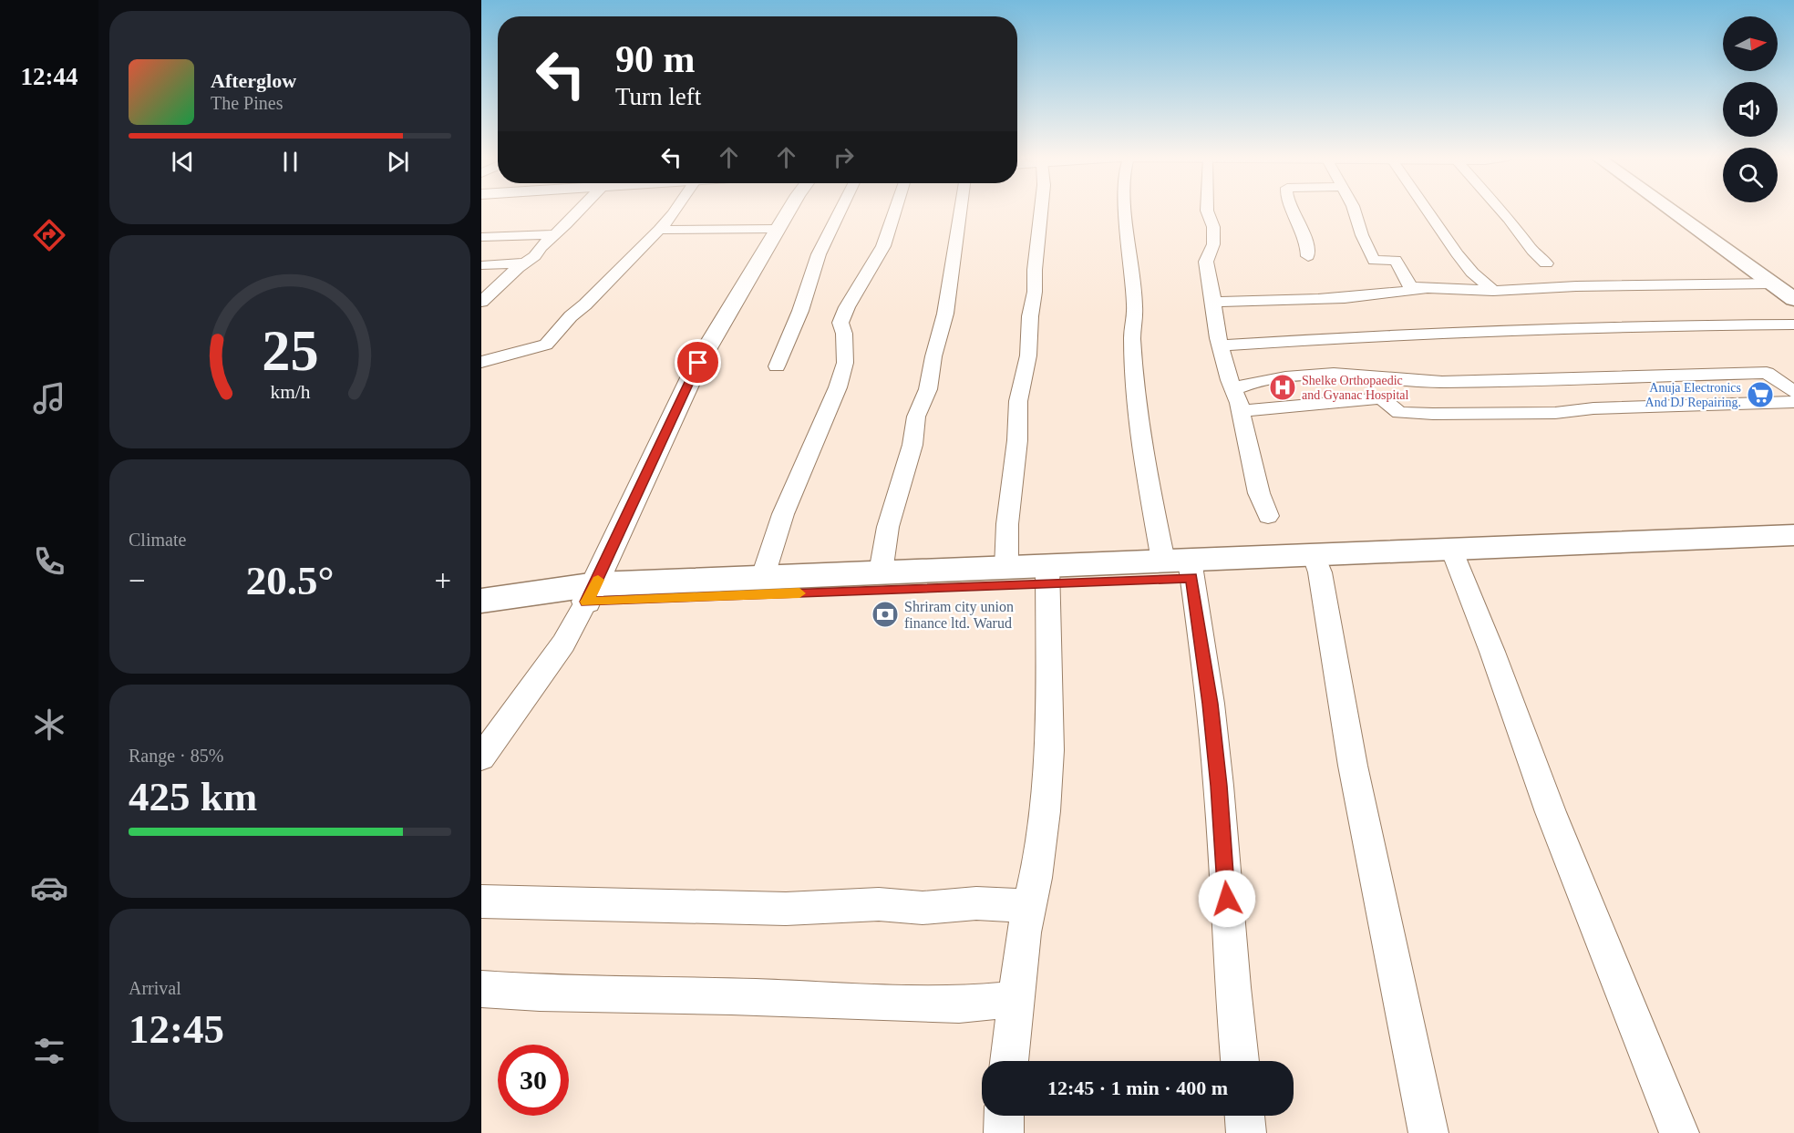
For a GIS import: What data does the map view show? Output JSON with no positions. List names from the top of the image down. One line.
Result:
{"places":{"hospital":["Shelke Orthopaedic and Gyanac Hospital"],"supermarket":["Anuja Electronics And DJ Repairing."],"bank":["Shriram city union finance ltd. Warud"]},"north":"right","page":{"tabs":"12:44","turn":["90 m","Turn left"],"song":["Afterglow","The Pines"],"tile":["Climate",["Range · 85%","425 km"],["Arrival","12:45"]],"heat":["−","20.5°","+"],"limit":"30","trip":"12:45 · 1 min · 400 m","gauge":["25","km/h"]}}
